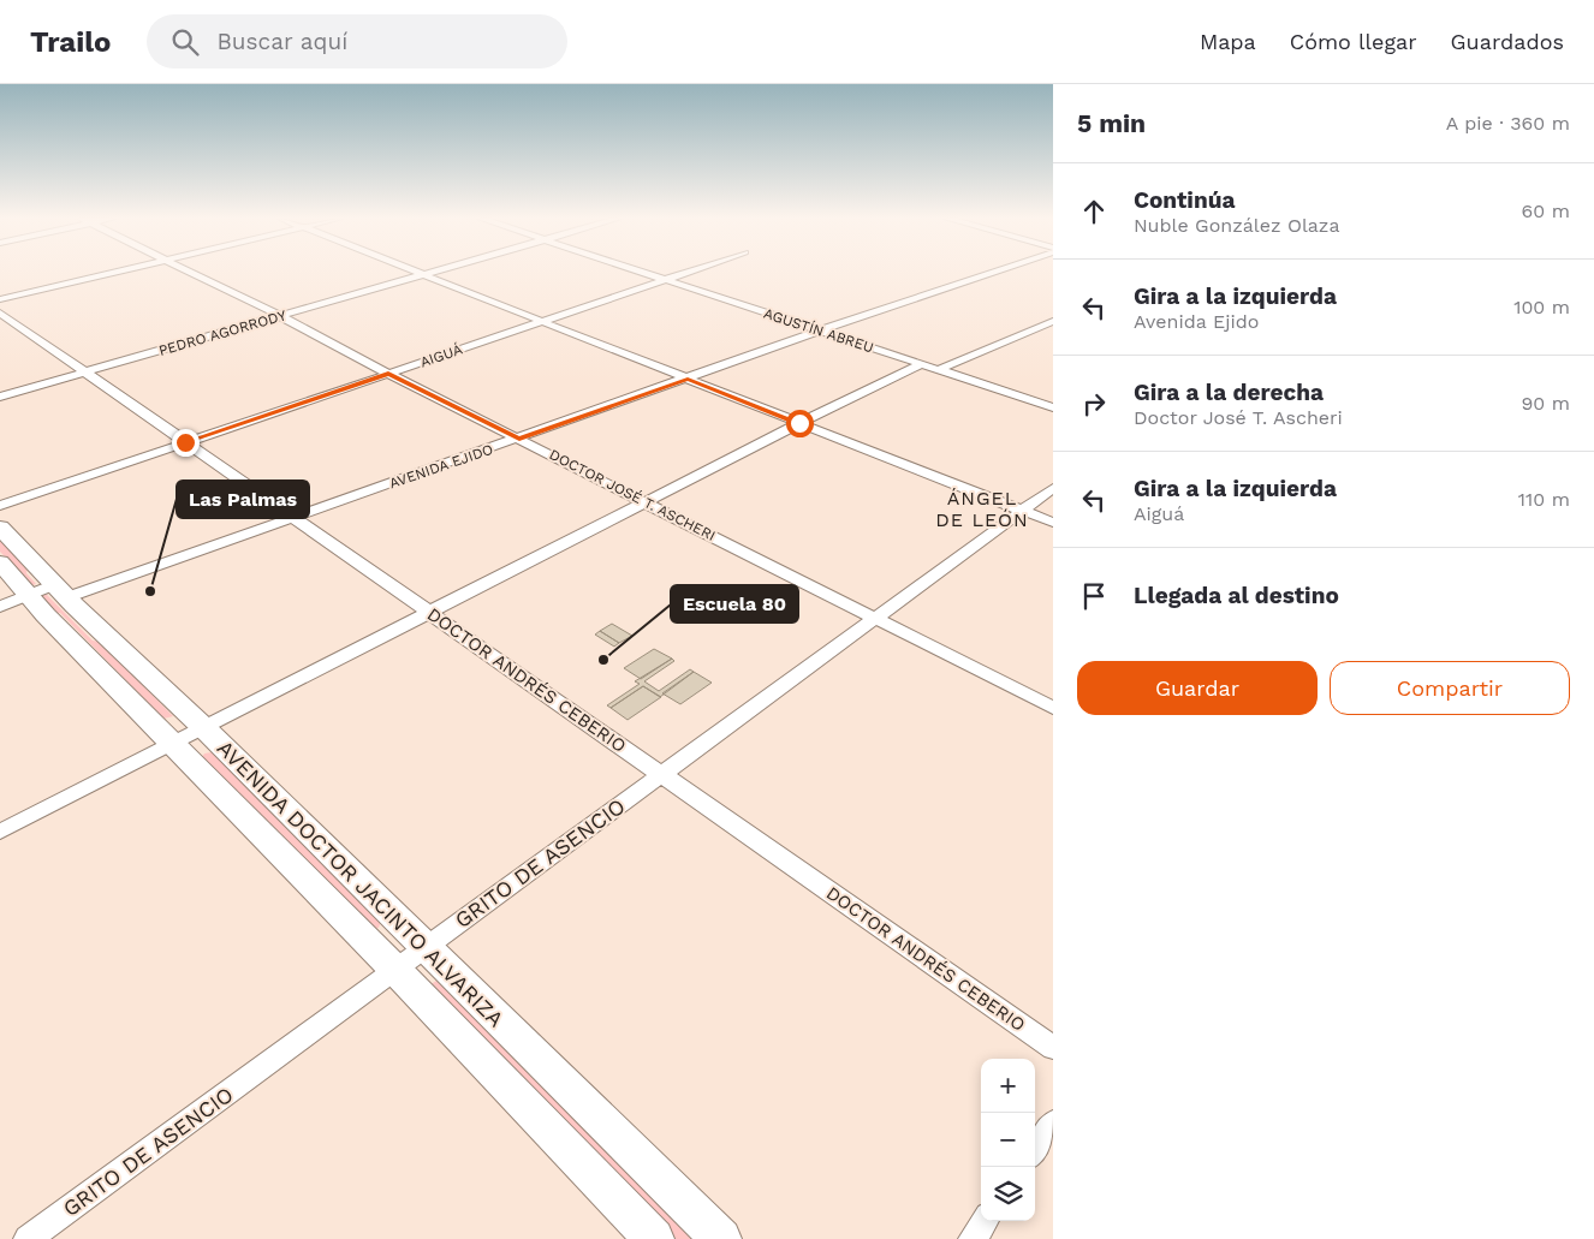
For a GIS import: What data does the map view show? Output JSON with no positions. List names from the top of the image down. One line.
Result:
{"streets":{"main road":["AVENIDA DOCTOR JACINTO ALVARIZA"],"street":["AGUSTÍN ABREU","PEDRO AGORRODY","AIGUÁ","AVENIDA EJIDO","DOCTOR JOSÉ T. ASCHERI","DOCTOR ANDRÉS CEBERIO","GRITO DE ASENCIO"]},"crossings":[["AGUSTÍN ABREU","AIGUÁ"],["AGUSTÍN ABREU","AVENIDA EJIDO"],["PEDRO AGORRODY","DOCTOR JOSÉ T. ASCHERI"],["PEDRO AGORRODY","DOCTOR ANDRÉS CEBERIO"],["AIGUÁ","DOCTOR JOSÉ T. ASCHERI"],["AIGUÁ","DOCTOR ANDRÉS CEBERIO"],["AVENIDA EJIDO","DOCTOR JOSÉ T. ASCHERI"],["AVENIDA EJIDO","DOCTOR ANDRÉS CEBERIO"],["AVENIDA EJIDO","AVENIDA DOCTOR JACINTO ALVARIZA"],["DOCTOR JOSÉ T. ASCHERI","GRITO DE ASENCIO"],["DOCTOR ANDRÉS CEBERIO","GRITO DE ASENCIO"],["GRITO DE ASENCIO","AVENIDA DOCTOR JACINTO ALVARIZA"]],"districts":["ÁNGEL DE LEÓN"],"places":["Las Palmas","Escuela 80"],"page":{"header":"Trailo","search":"Buscar aquí","nav":["Mapa","Cómo llegar","Guardados"],"heading":["5 min","A pie · 360 m"],"list":[["Continúa","Nuble González Olaza","60 m"],["Gira a la izquierda","Avenida Ejido","100 m"],["Gira a la derecha","Doctor José T. Ascheri","90 m"],["Gira a la izquierda","Aiguá","110 m"],"Llegada al destino"],"buttons":["Guardar","Compartir"],"map_buttons":["+","−"]}}
